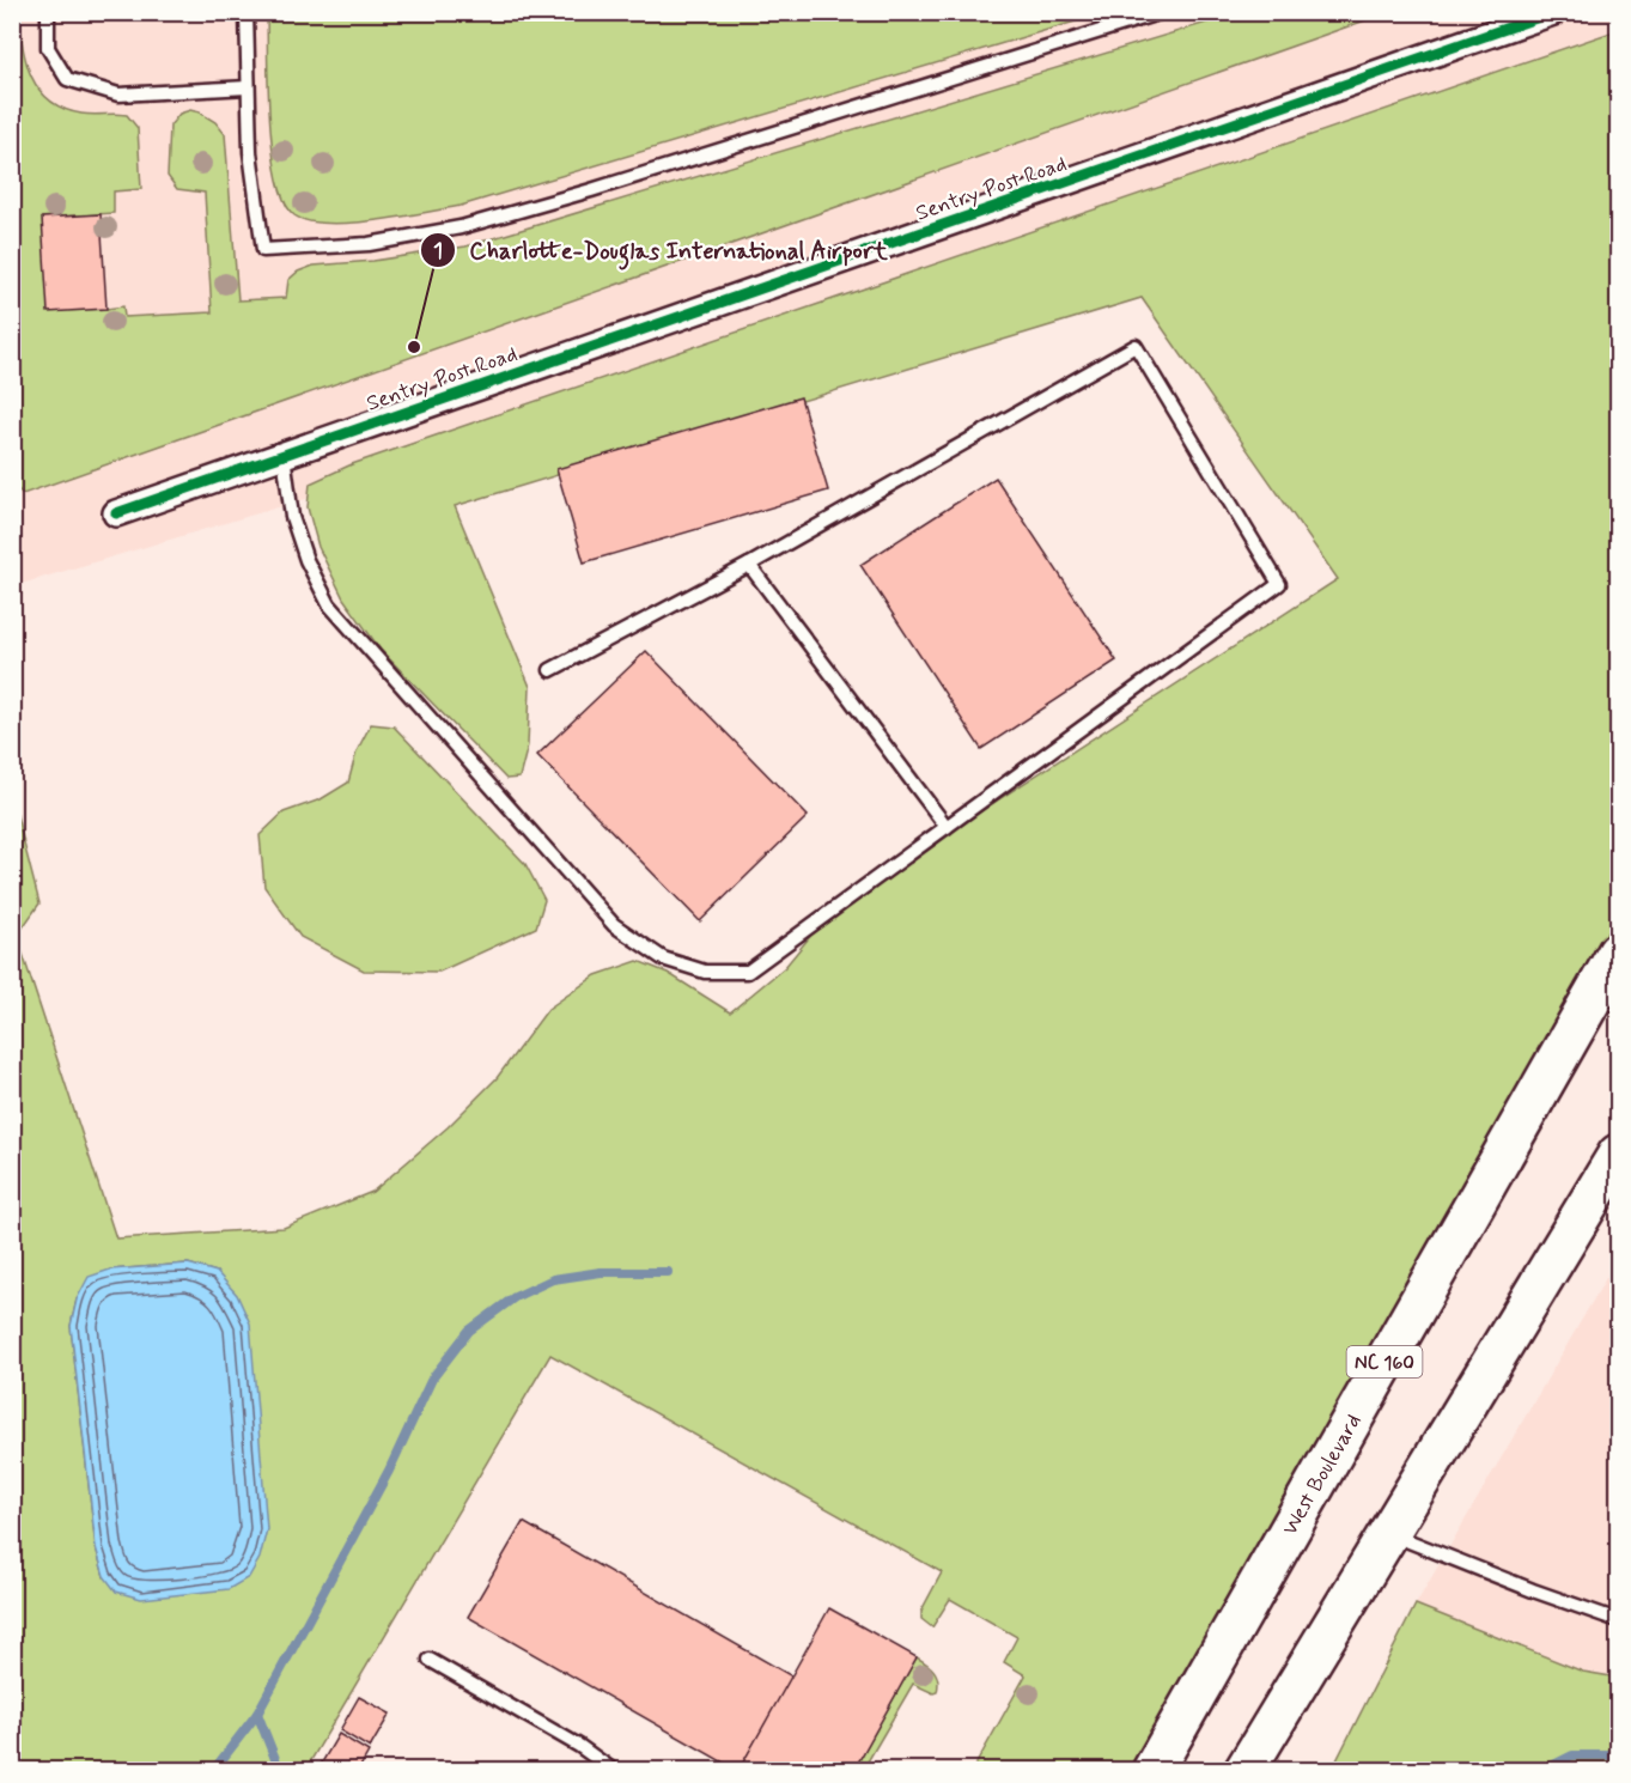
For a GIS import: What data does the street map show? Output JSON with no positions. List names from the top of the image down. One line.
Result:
{"streets":{"main road":["NC 160","West Boulevard"],"street":["Sentry Post Road"]},"places":["Charlotte-Douglas International Airport"]}
